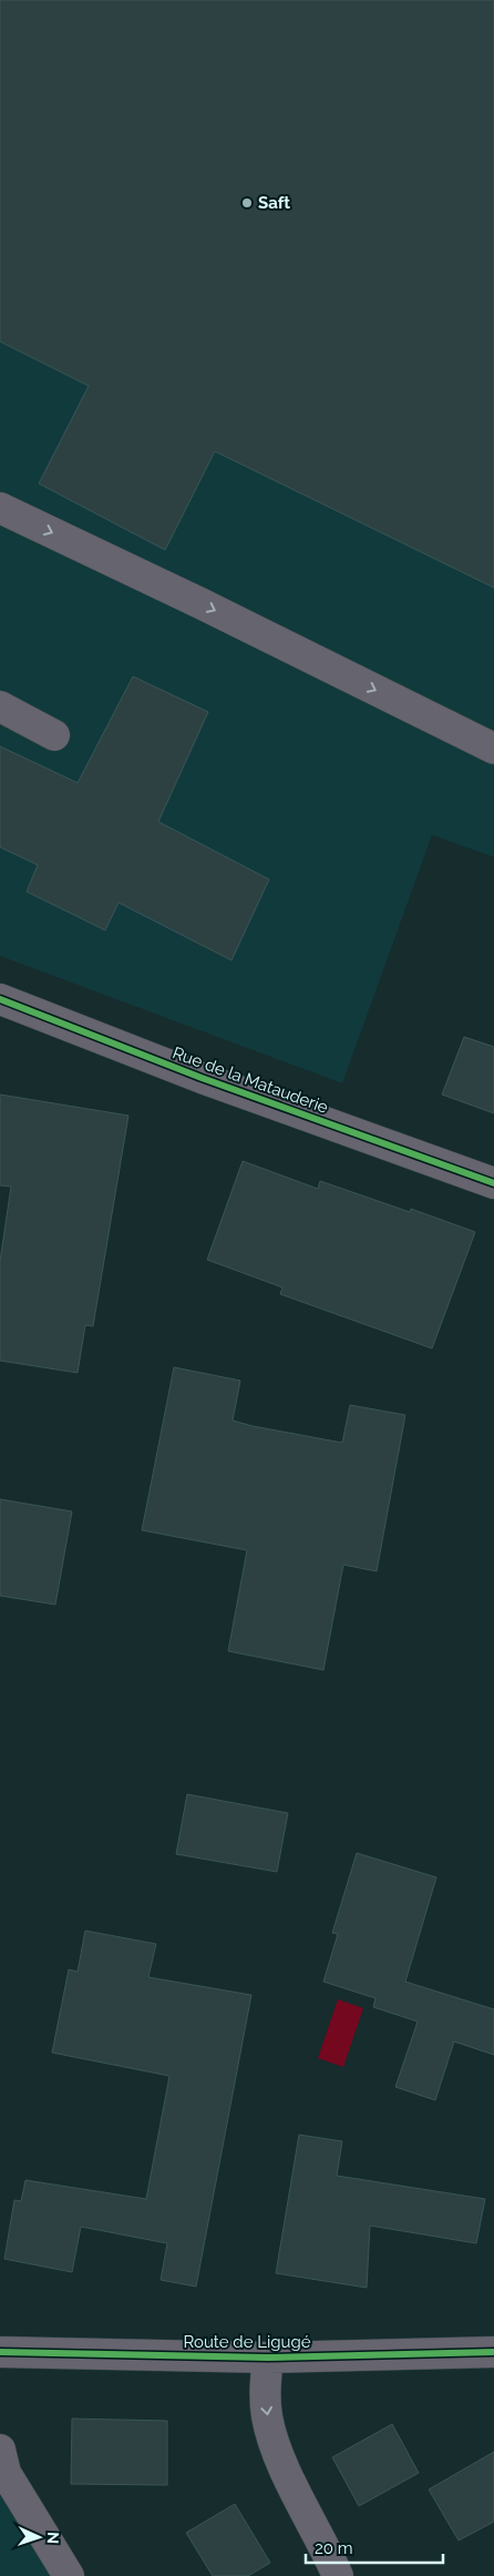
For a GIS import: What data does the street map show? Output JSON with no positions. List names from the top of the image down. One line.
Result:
{"streets":{"street":["Rue de la Matauderie","Route de Ligugé"]},"places":["Saft"],"scale_bar":"20 m","north":"right"}
